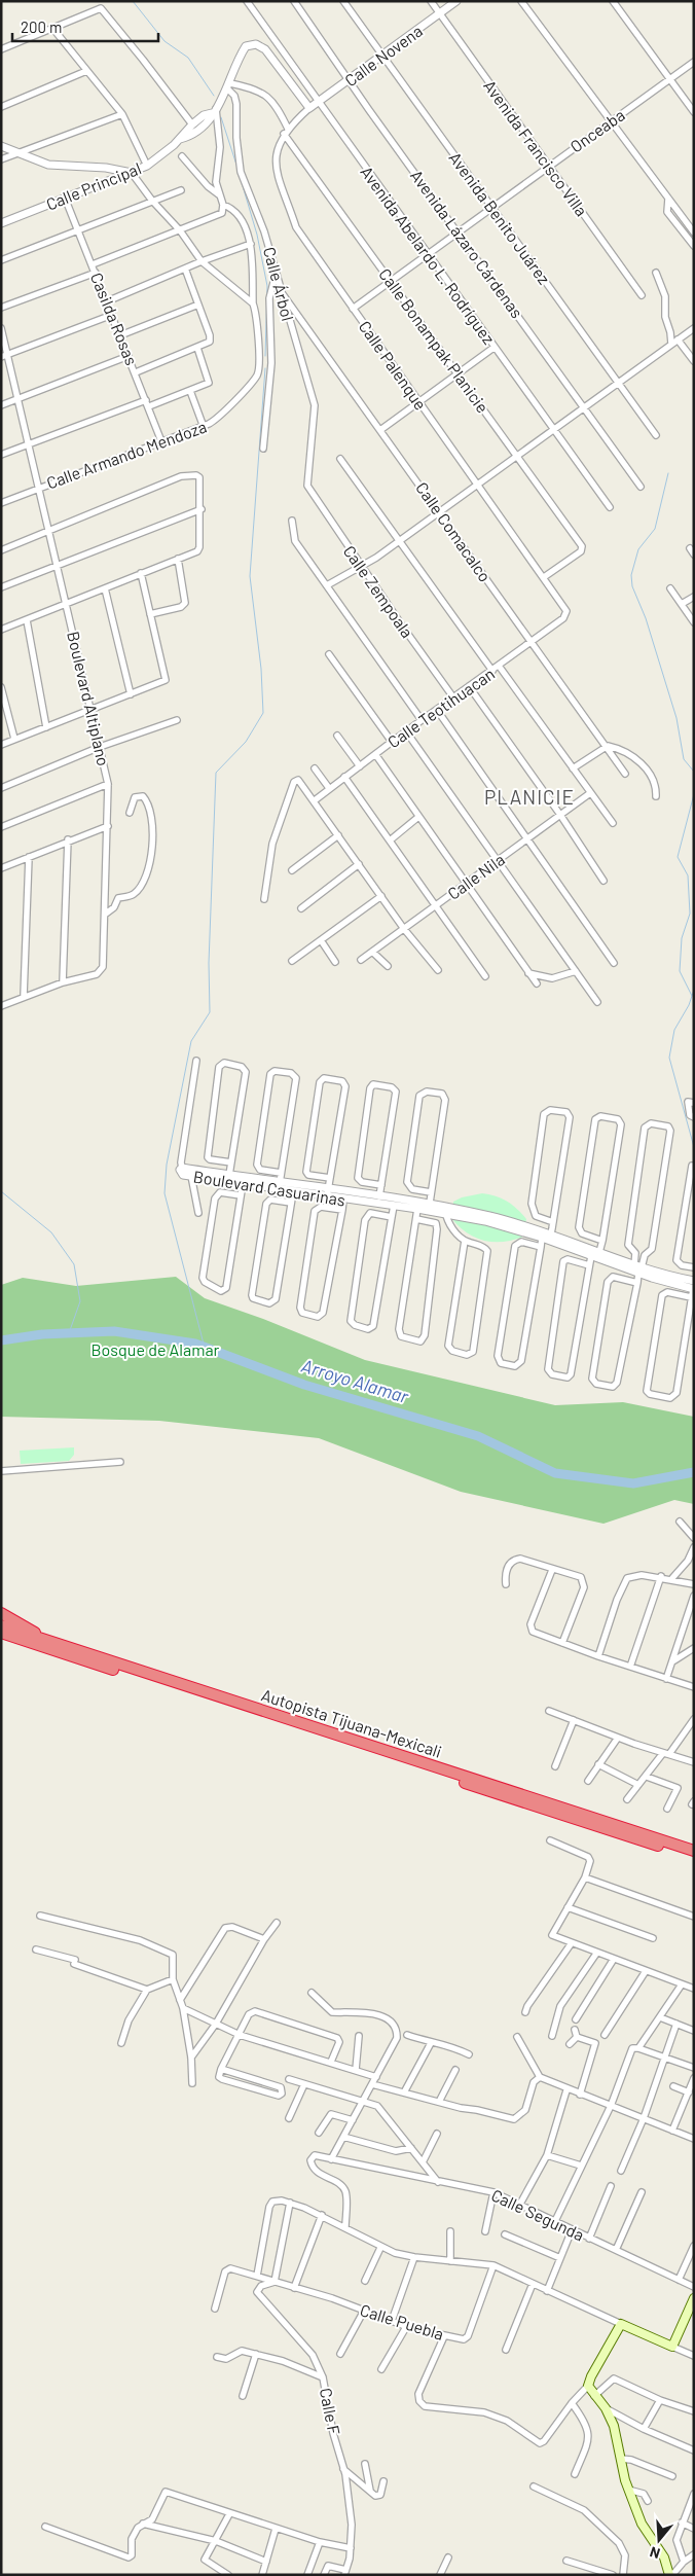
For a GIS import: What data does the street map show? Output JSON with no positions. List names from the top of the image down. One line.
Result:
{"streets":{"highway":["Autopista Tijuana-Mexicali"],"street":["Calle Novena","Onceaba","Avenida Francisco Villa","Calle Principal","Avenida Benito Juárez","Avenida Lázaro Cárdenas","Avenida Abelardo L. Rodríguez","Calle Árbol","Casilda Rosas","Calle Bonampak Planicie","Calle Palenque","Calle Armando Mendoza","Calle Comacalco","Calle Zempoala","Boulevard Altiplano","Calle Teotihuacan","Calle Nila","Boulevard Casuarinas","Calle Segunda","Calle Puebla","Calle F"]},"crossings":[["Calle Novena","Avenida Francisco Villa"],["Calle Novena","Calle Principal"],["Calle Novena","Avenida Benito Juárez"],["Calle Novena","Avenida Lázaro Cárdenas"],["Calle Novena","Avenida Abelardo L. Rodríguez"],["Onceaba","Avenida Francisco Villa"],["Onceaba","Avenida Benito Juárez"],["Onceaba","Avenida Lázaro Cárdenas"],["Onceaba","Avenida Abelardo L. Rodríguez"],["Onceaba","Calle Bonampak Planicie"],["Onceaba","Calle Palenque"],["Calle Principal","Calle Árbol"],["Calle Principal","Casilda Rosas"],["Calle Principal","Calle Bonampak Planicie"],["Calle Árbol","Calle Bonampak Planicie"],["Calle Árbol","Calle Comacalco"],["Calle Árbol","Calle Zempoala"],["Casilda Rosas","Calle Armando Mendoza"],["Calle Bonampak Planicie","Calle Palenque"],["Calle Palenque","Calle Teotihuacan"],["Calle Armando Mendoza","Boulevard Altiplano"],["Calle Comacalco","Calle Teotihuacan"],["Calle Zempoala","Calle Teotihuacan"],["Calle Puebla","Calle F"]],"districts":["PLANICIE"],"water":["Arroyo Alamar"],"parks":["Bosque de Alamar"],"scale_bar":"200 m","north":"bottom"}
